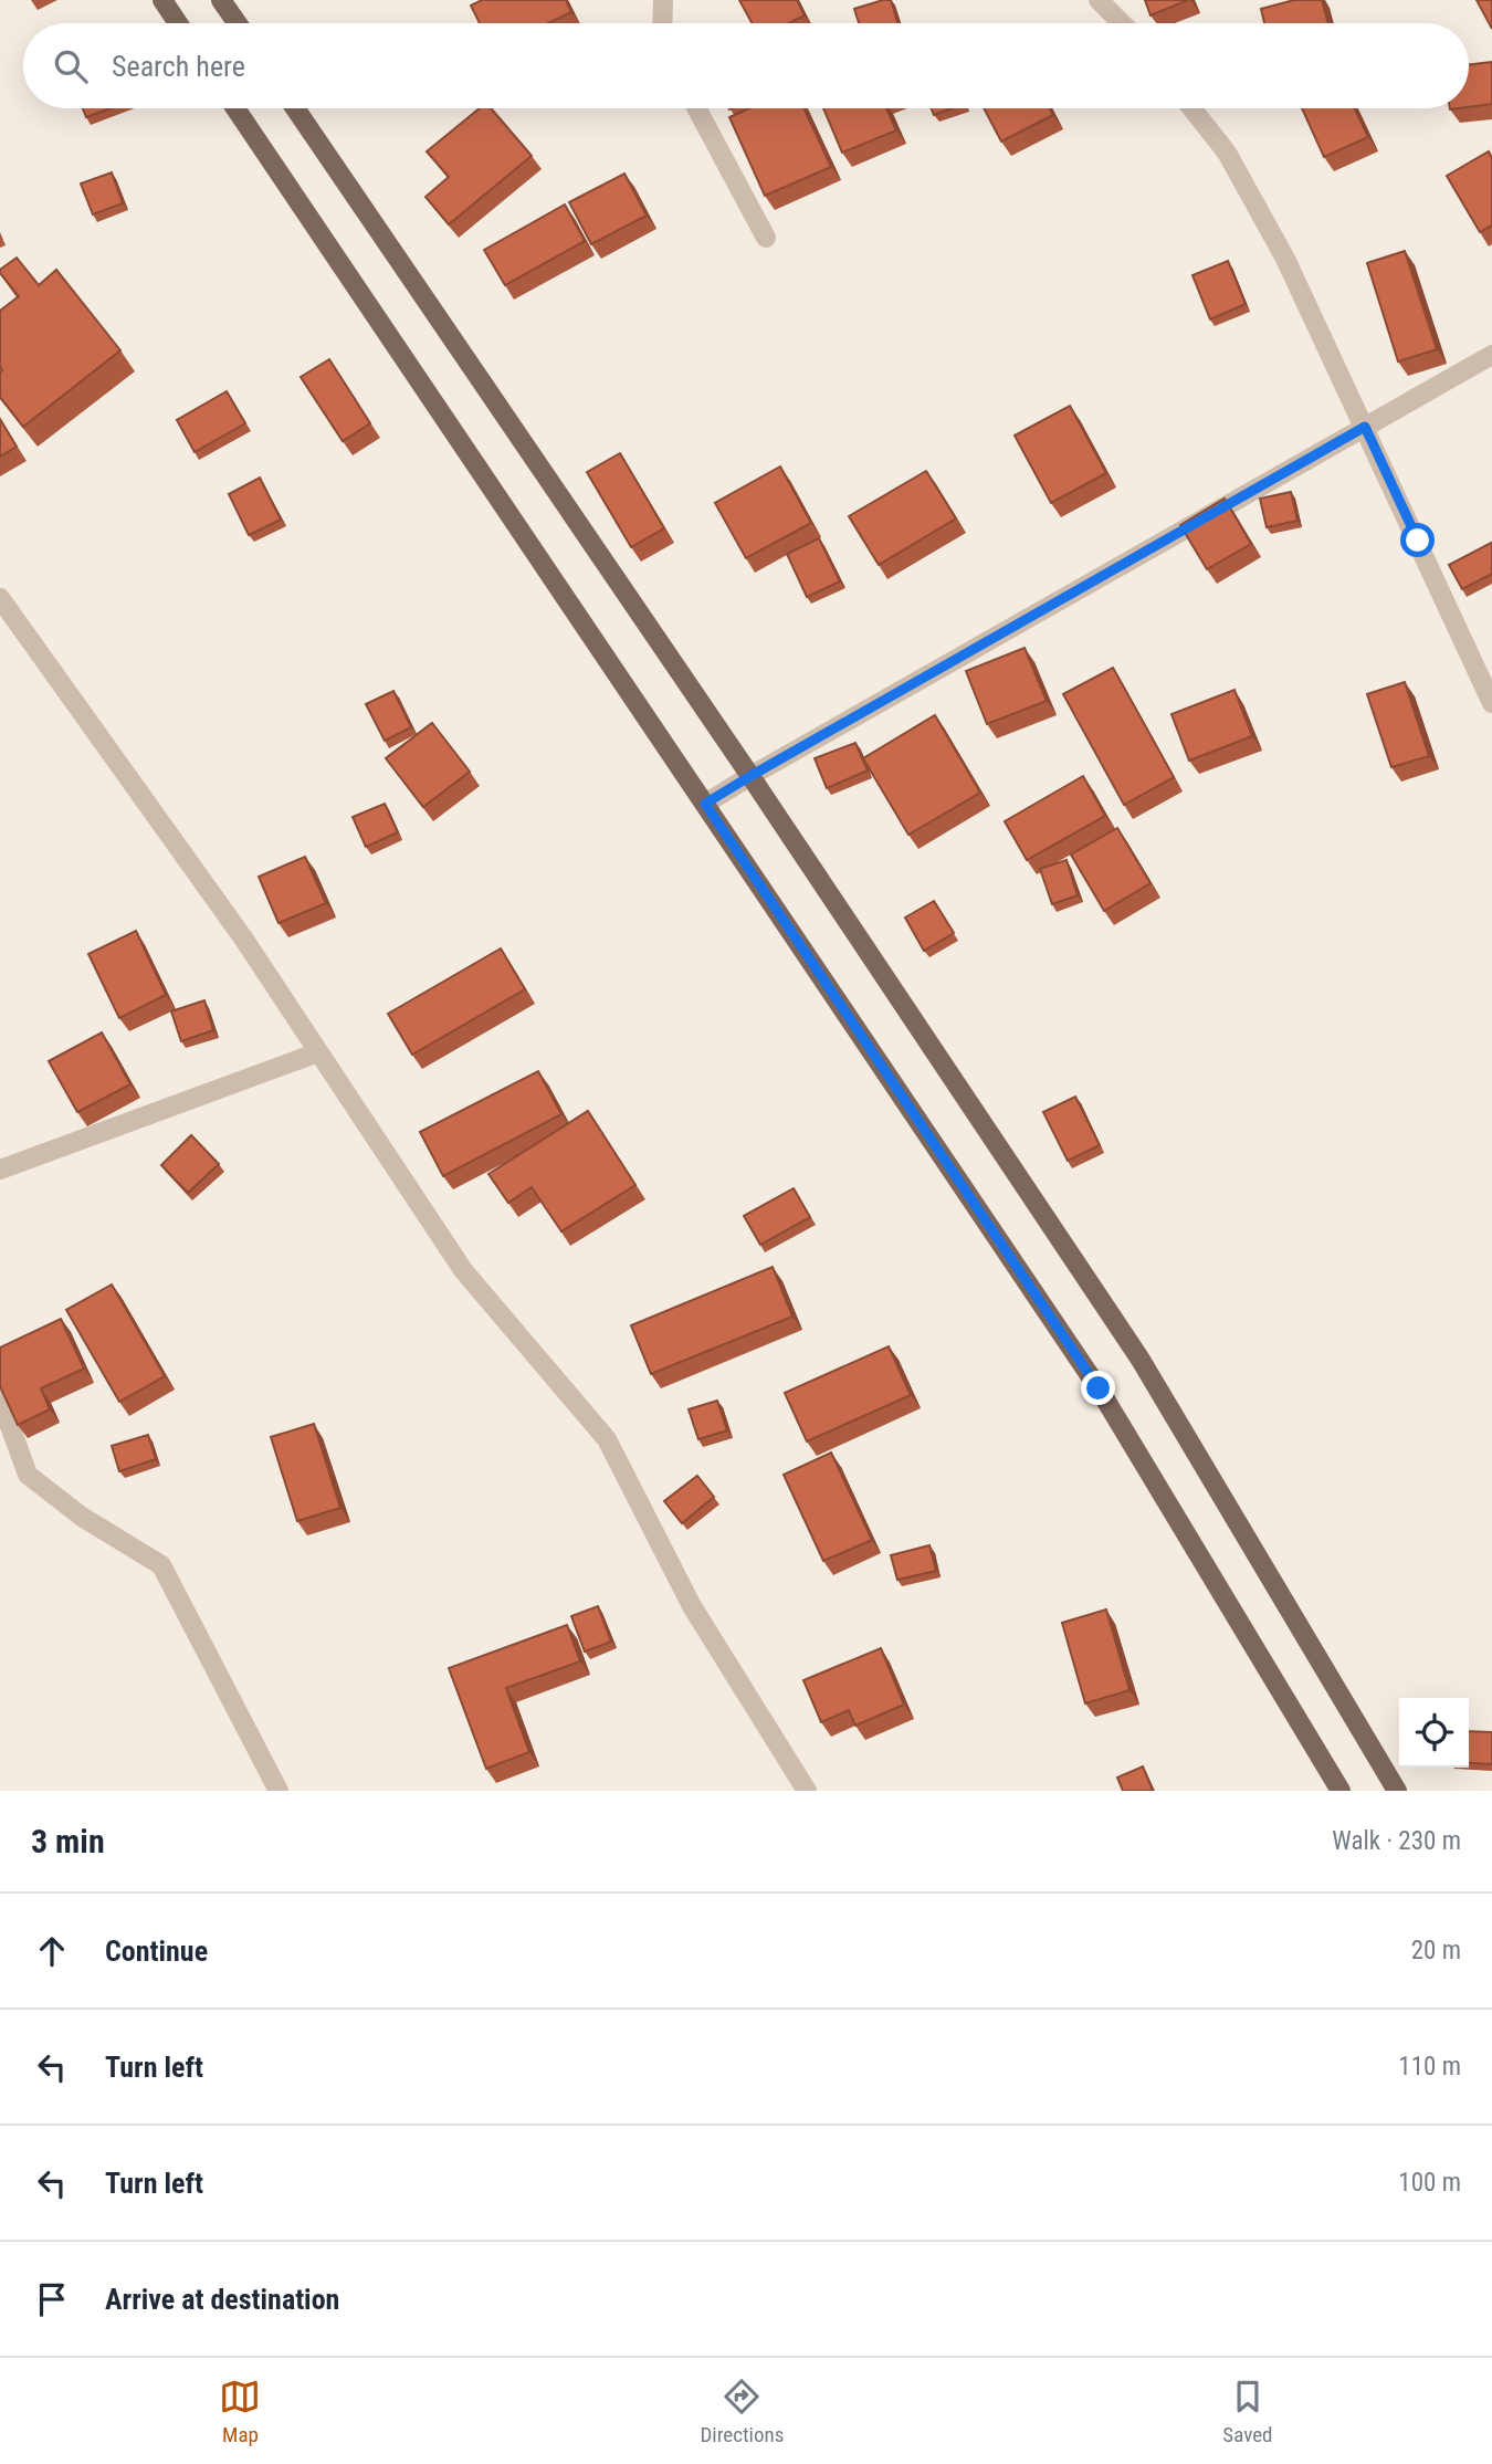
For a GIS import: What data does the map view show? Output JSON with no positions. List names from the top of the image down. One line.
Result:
{"page":{"search":"Search here","heading":["3 min","Walk · 230 m"],"list":[["Continue","20 m"],["Turn left","110 m"],["Turn left","100 m"],"Arrive at destination"],"nav":["Map","Directions","Saved"]}}
